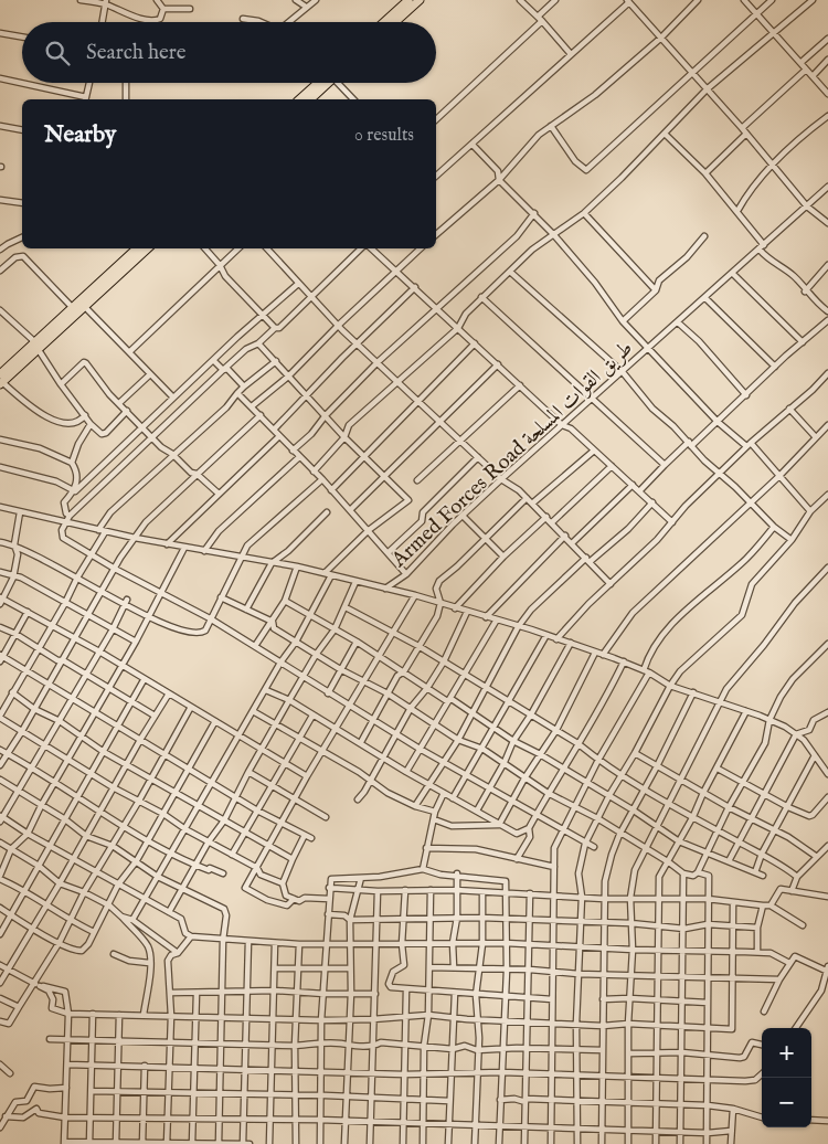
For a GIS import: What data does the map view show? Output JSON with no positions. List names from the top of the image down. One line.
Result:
{"streets":{"street":["Armed Forces Road طريق القوات المسلحة"]},"page":{"search":"Search here","heading":["Nearby","0 results"],"map_buttons":["+","−"]}}
